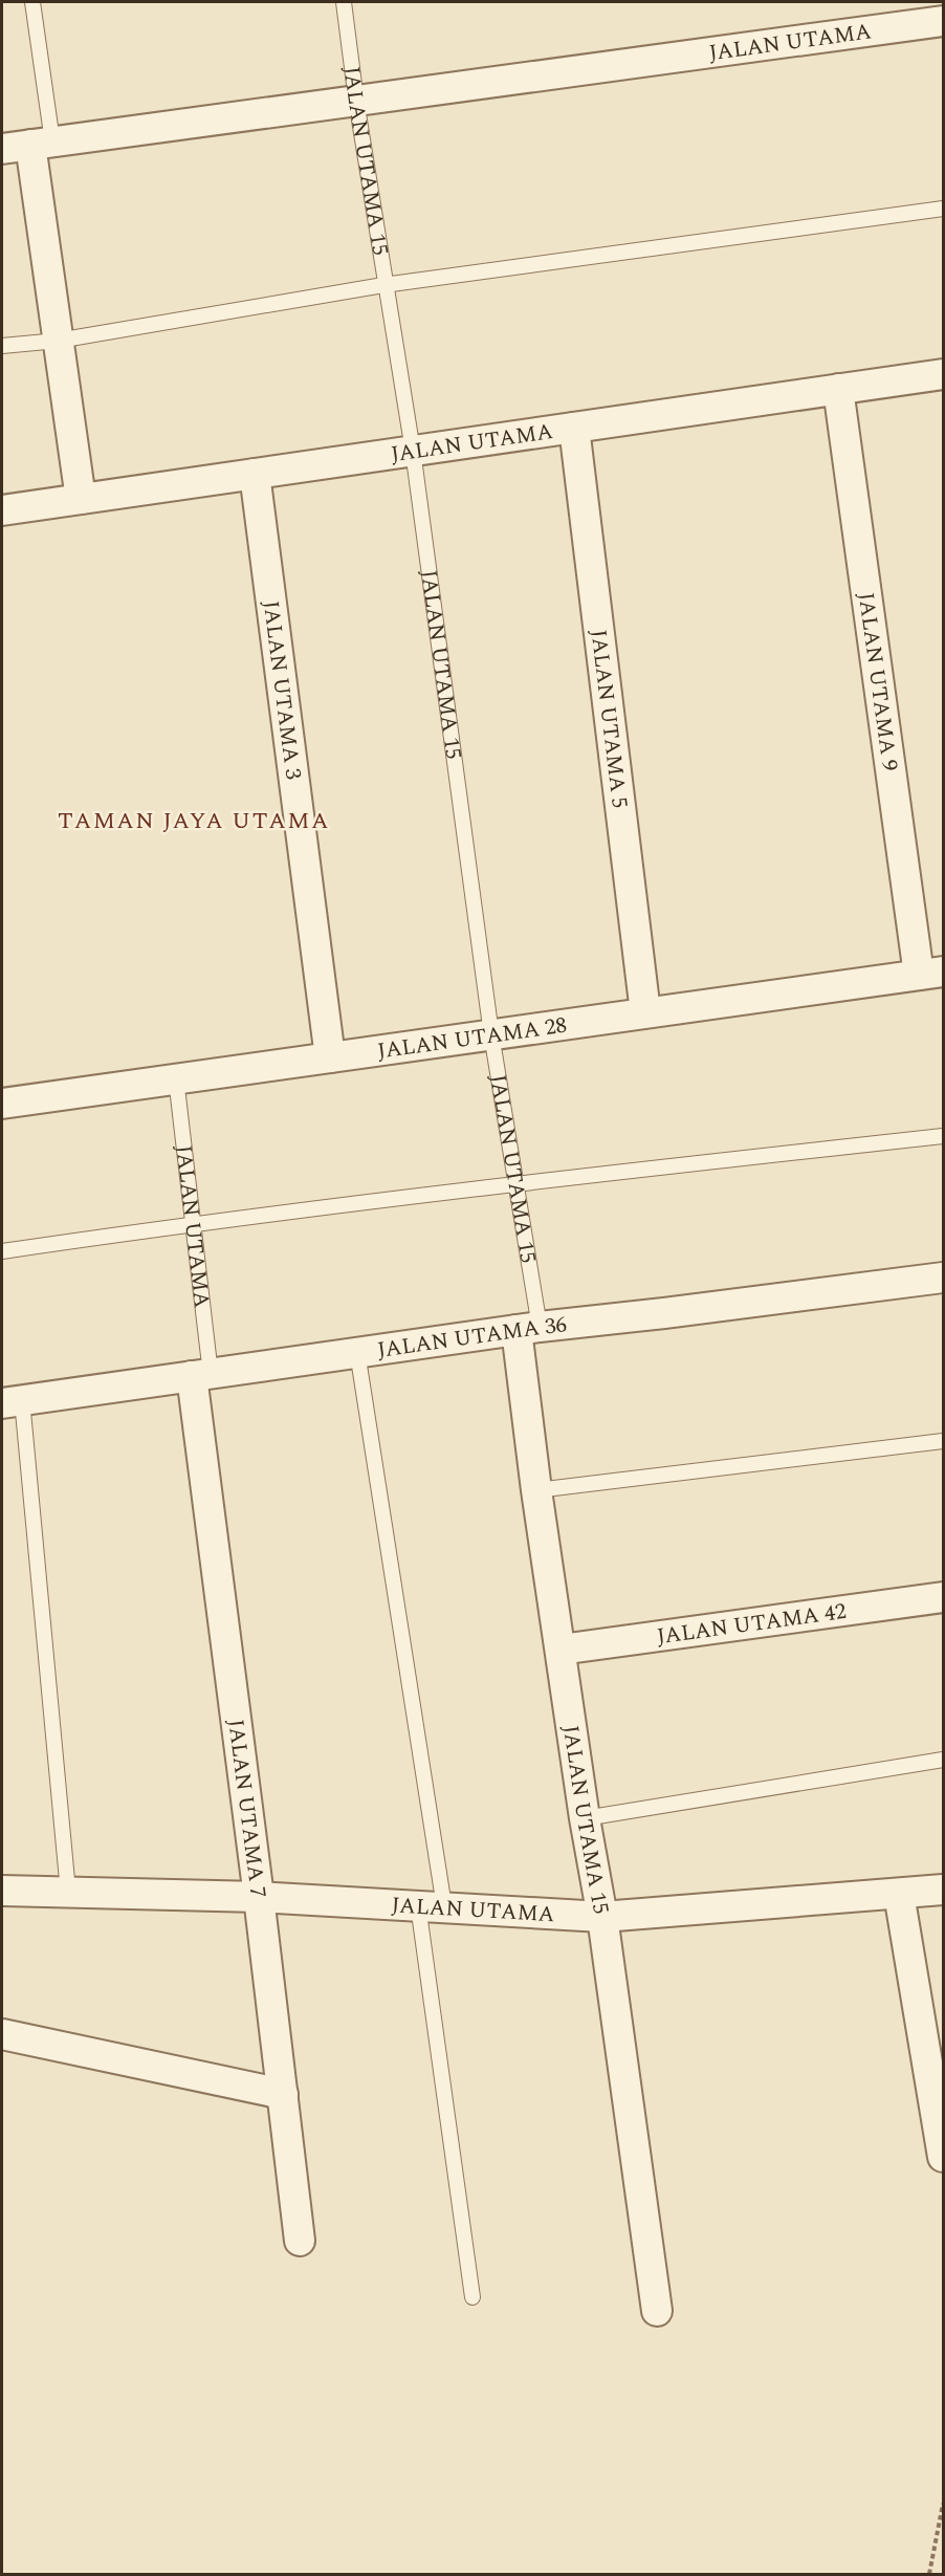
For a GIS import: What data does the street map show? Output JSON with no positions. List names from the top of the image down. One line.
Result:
{"streets":{"street":["JALAN UTAMA","JALAN UTAMA 15","JALAN UTAMA 9","JALAN UTAMA 3","JALAN UTAMA 5","JALAN UTAMA 28","JALAN UTAMA 36","JALAN UTAMA 42","JALAN UTAMA 7"]},"crossings":[["JALAN UTAMA","JALAN UTAMA 15"],["JALAN UTAMA","JALAN UTAMA 9"],["JALAN UTAMA","JALAN UTAMA 3"],["JALAN UTAMA","JALAN UTAMA 5"],["JALAN UTAMA","JALAN UTAMA 28"],["JALAN UTAMA","JALAN UTAMA 36"],["JALAN UTAMA","JALAN UTAMA 7"],["JALAN UTAMA 15","JALAN UTAMA 28"],["JALAN UTAMA 15","JALAN UTAMA 36"],["JALAN UTAMA 15","JALAN UTAMA 42"],["JALAN UTAMA 9","JALAN UTAMA 28"],["JALAN UTAMA 3","JALAN UTAMA 28"],["JALAN UTAMA 5","JALAN UTAMA 28"],["JALAN UTAMA 36","JALAN UTAMA 7"]],"districts":["TAMAN JAYA UTAMA"]}
